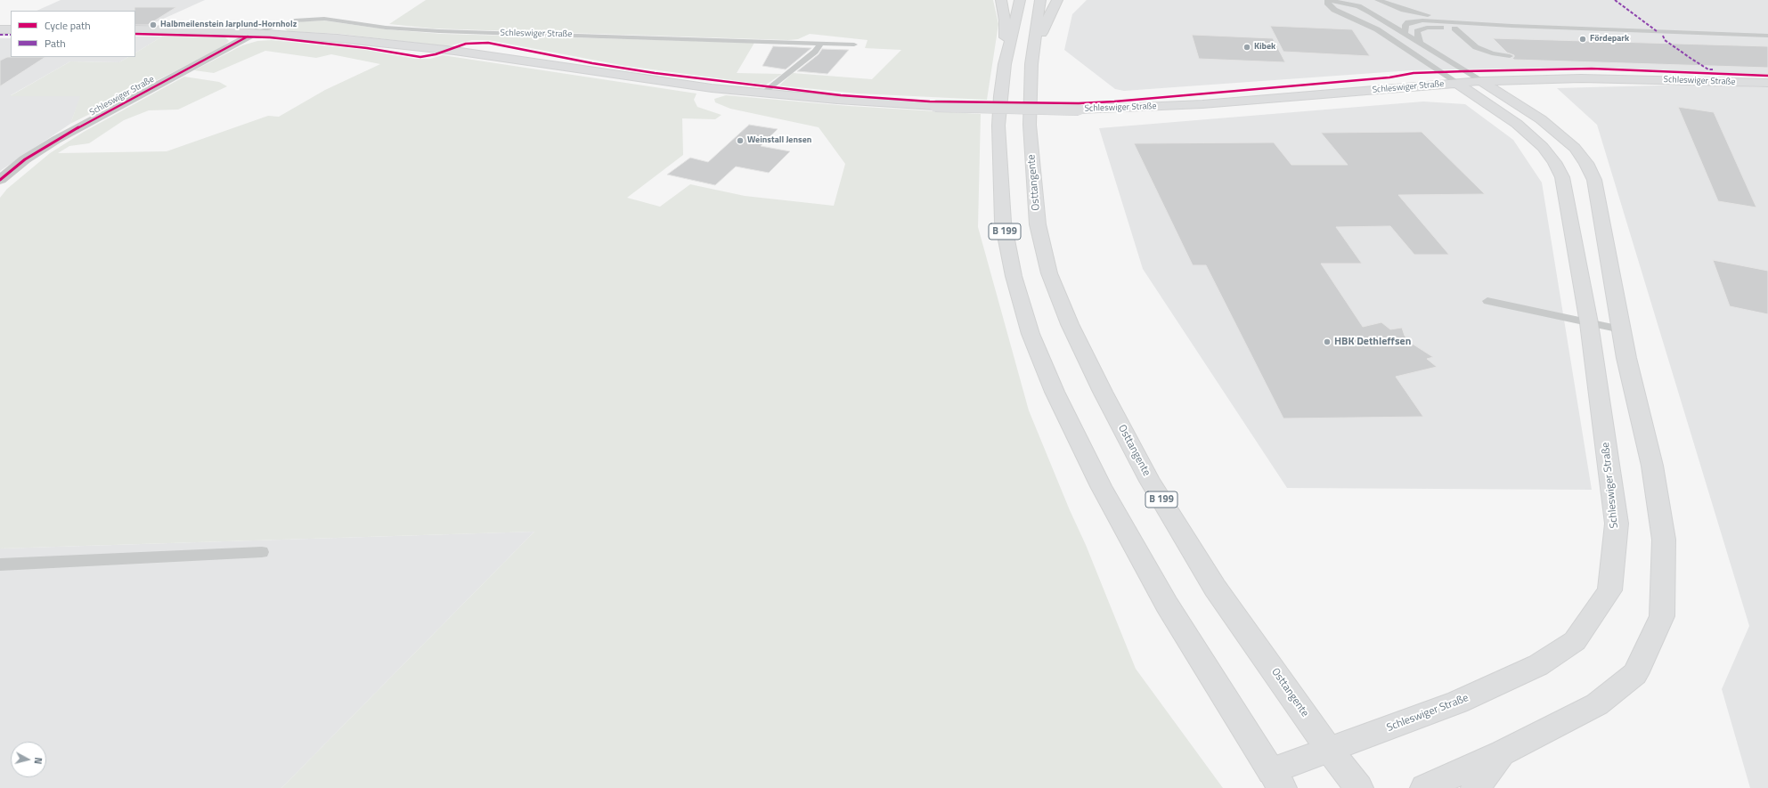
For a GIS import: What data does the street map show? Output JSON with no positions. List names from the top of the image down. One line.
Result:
{"streets":{"main road":["Schleswiger Straße","Osttangente","B 199"]},"crossings":[["Schleswiger Straße","Osttangente"],["Schleswiger Straße","B 199"],["Osttangente","B 199"]],"places":["Halbmeilenstein Jarplund-Hornholz","Fördepark","Kibek","Weinstall Jensen","HBK Dethleffsen"],"legend":["Cycle path","Path"],"north":"right"}
